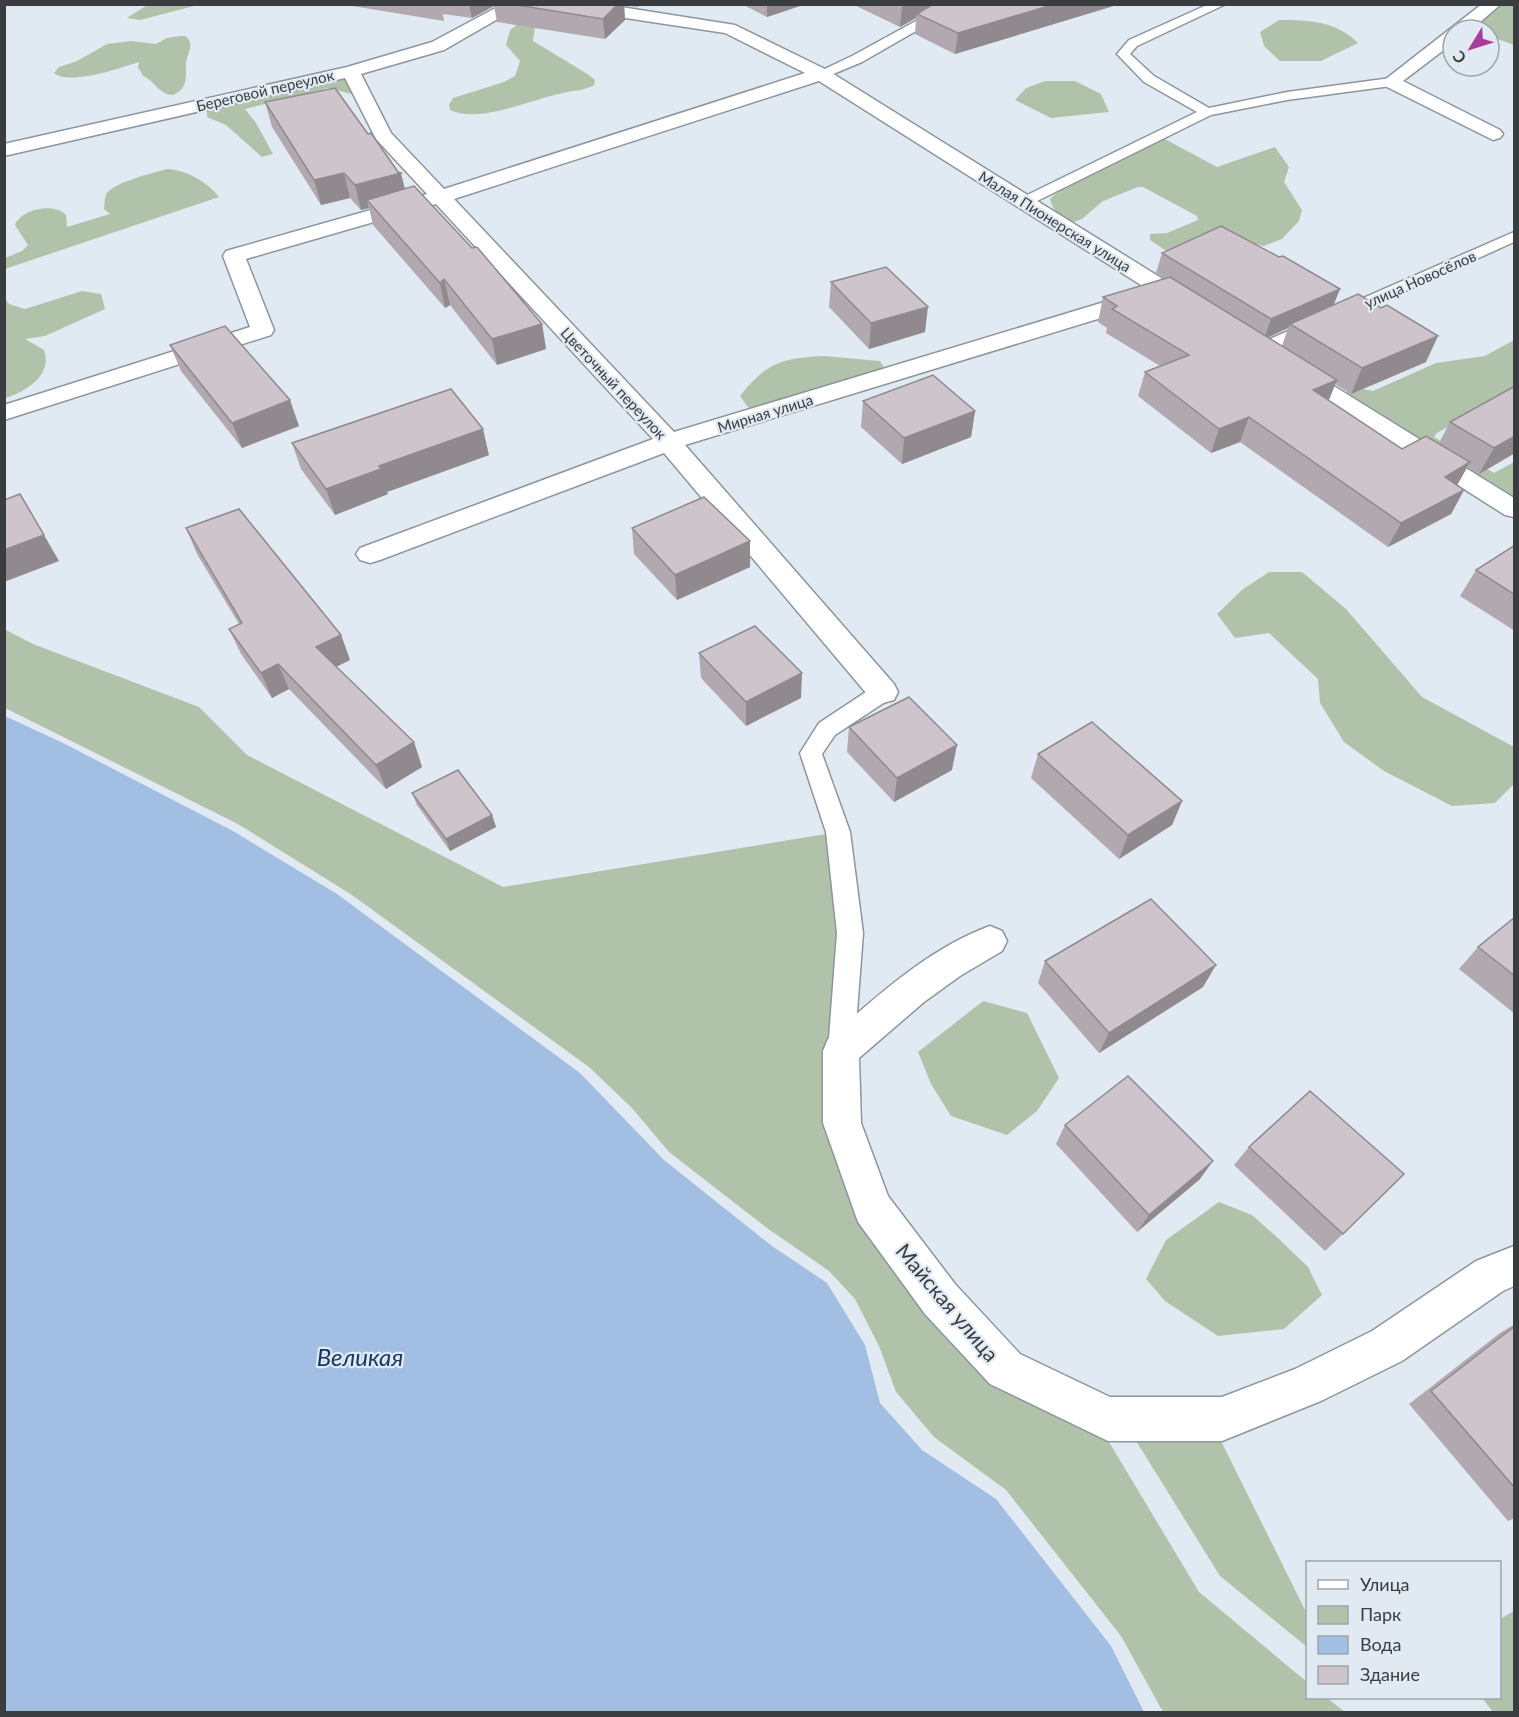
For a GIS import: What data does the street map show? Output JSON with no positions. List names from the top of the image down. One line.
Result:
{"streets":{"street":["Береговой переулок","Малая Пионерская улица","Цветочный переулок","Мирная улица","Майская улица"],"lane":["улица Новосёлов"]},"crossings":[["Береговой переулок","Цветочный переулок"],["Малая Пионерская улица","Мирная улица"],["Цветочный переулок","Мирная улица"]],"water":["Великая"],"legend":["Улица","Парк","Вода","Здание"],"north":"bottom left"}
